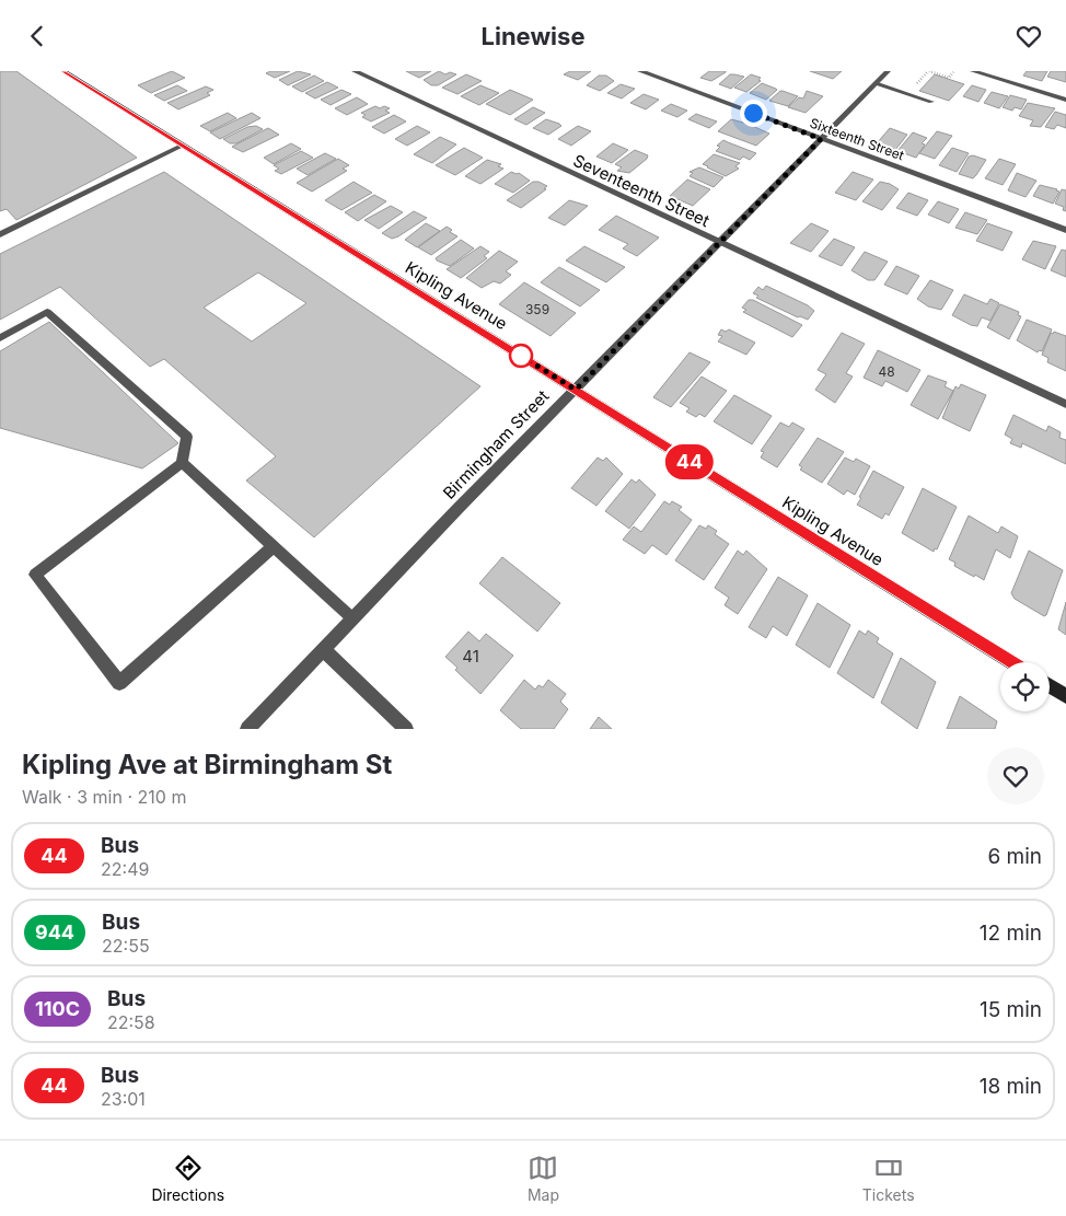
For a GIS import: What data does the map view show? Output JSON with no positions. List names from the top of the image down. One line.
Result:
{"streets":{"main road":["Kipling Avenue"],"street":["Sixteenth Street","Seventeenth Street","Birmingham Street"]},"crossings":[["Sixteenth Street","Birmingham Street"],["Seventeenth Street","Birmingham Street"],["Kipling Avenue","Birmingham Street"]],"lines":["bus line 44"],"house_numbers":["359","48","41"],"page":{"header":"Linewise","on_map":"44","heading":["Kipling Ave at Birmingham St","Walk · 3 min · 210 m"],"list":[{"mark":"44","name":"Bus","note":"22:49","value":"6 min"},{"mark":"944","name":"Bus","note":"22:55","value":"12 min"},{"mark":"110C","name":"Bus","note":"22:58","value":"15 min"},{"mark":"44","name":"Bus","note":"23:01","value":"18 min"}],"tabs":["Directions","Map","Tickets"]}}
